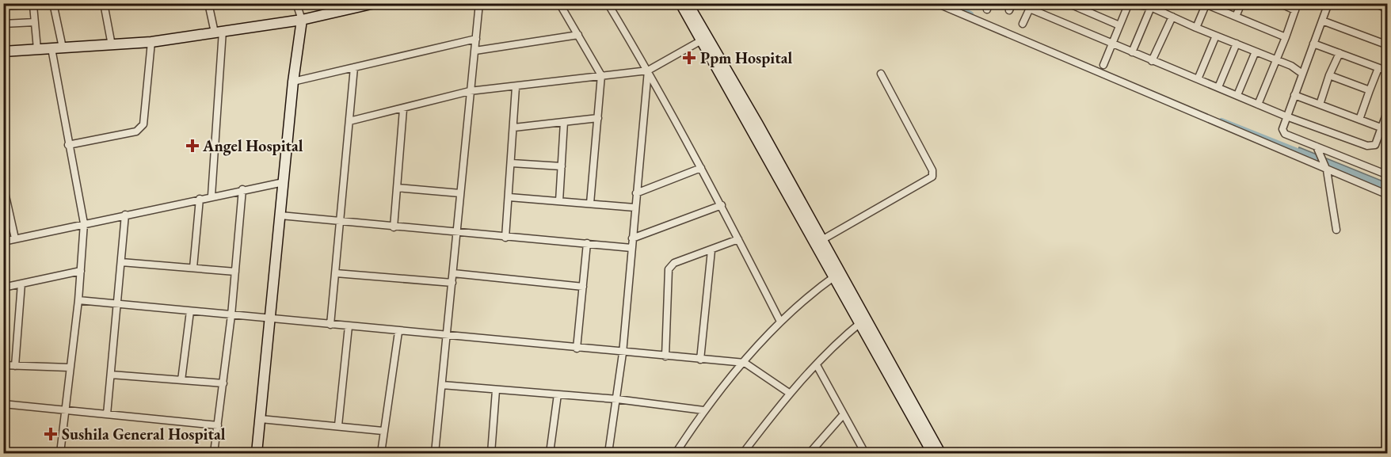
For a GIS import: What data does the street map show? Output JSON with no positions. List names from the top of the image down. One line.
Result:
{"places":{"health":["Ppm Hospital","Angel Hospital","Sushila General Hospital"]}}
